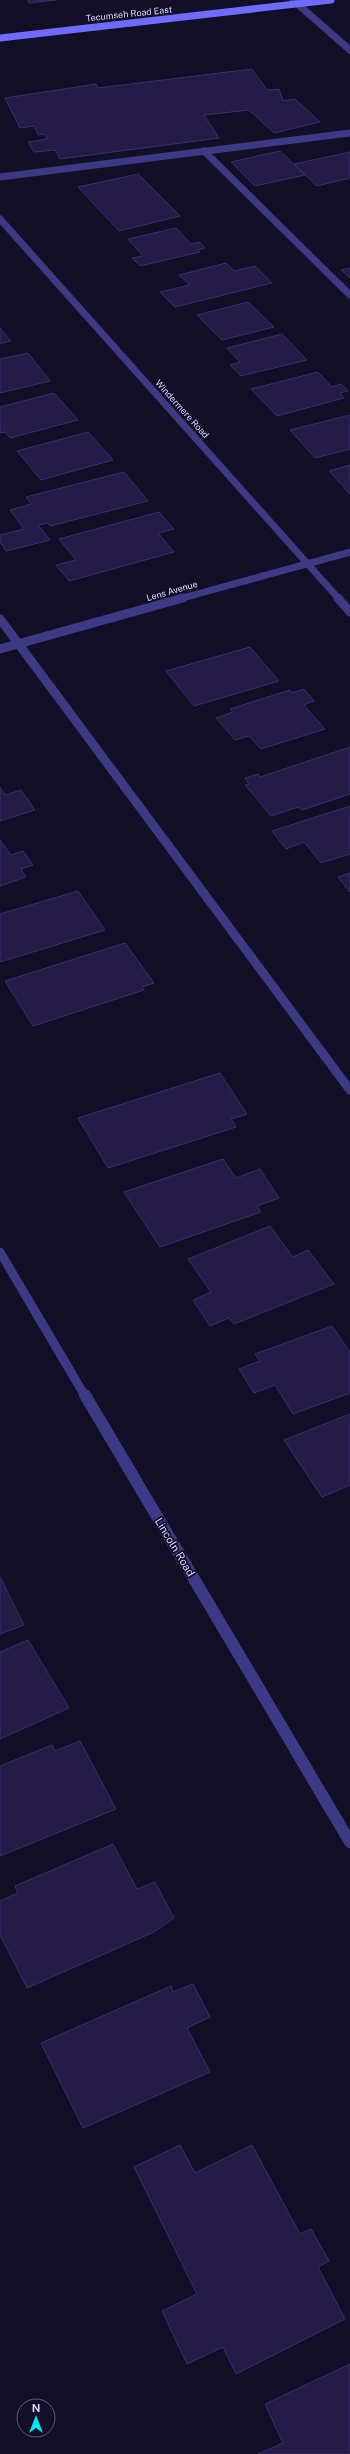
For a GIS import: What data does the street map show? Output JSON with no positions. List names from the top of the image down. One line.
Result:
{"streets":{"main road":["Tecumseh Road East"],"street":["Windermere Road","Lens Avenue","Lincoln Road"]},"crossings":[["Windermere Road","Lens Avenue"]],"north":"top"}
